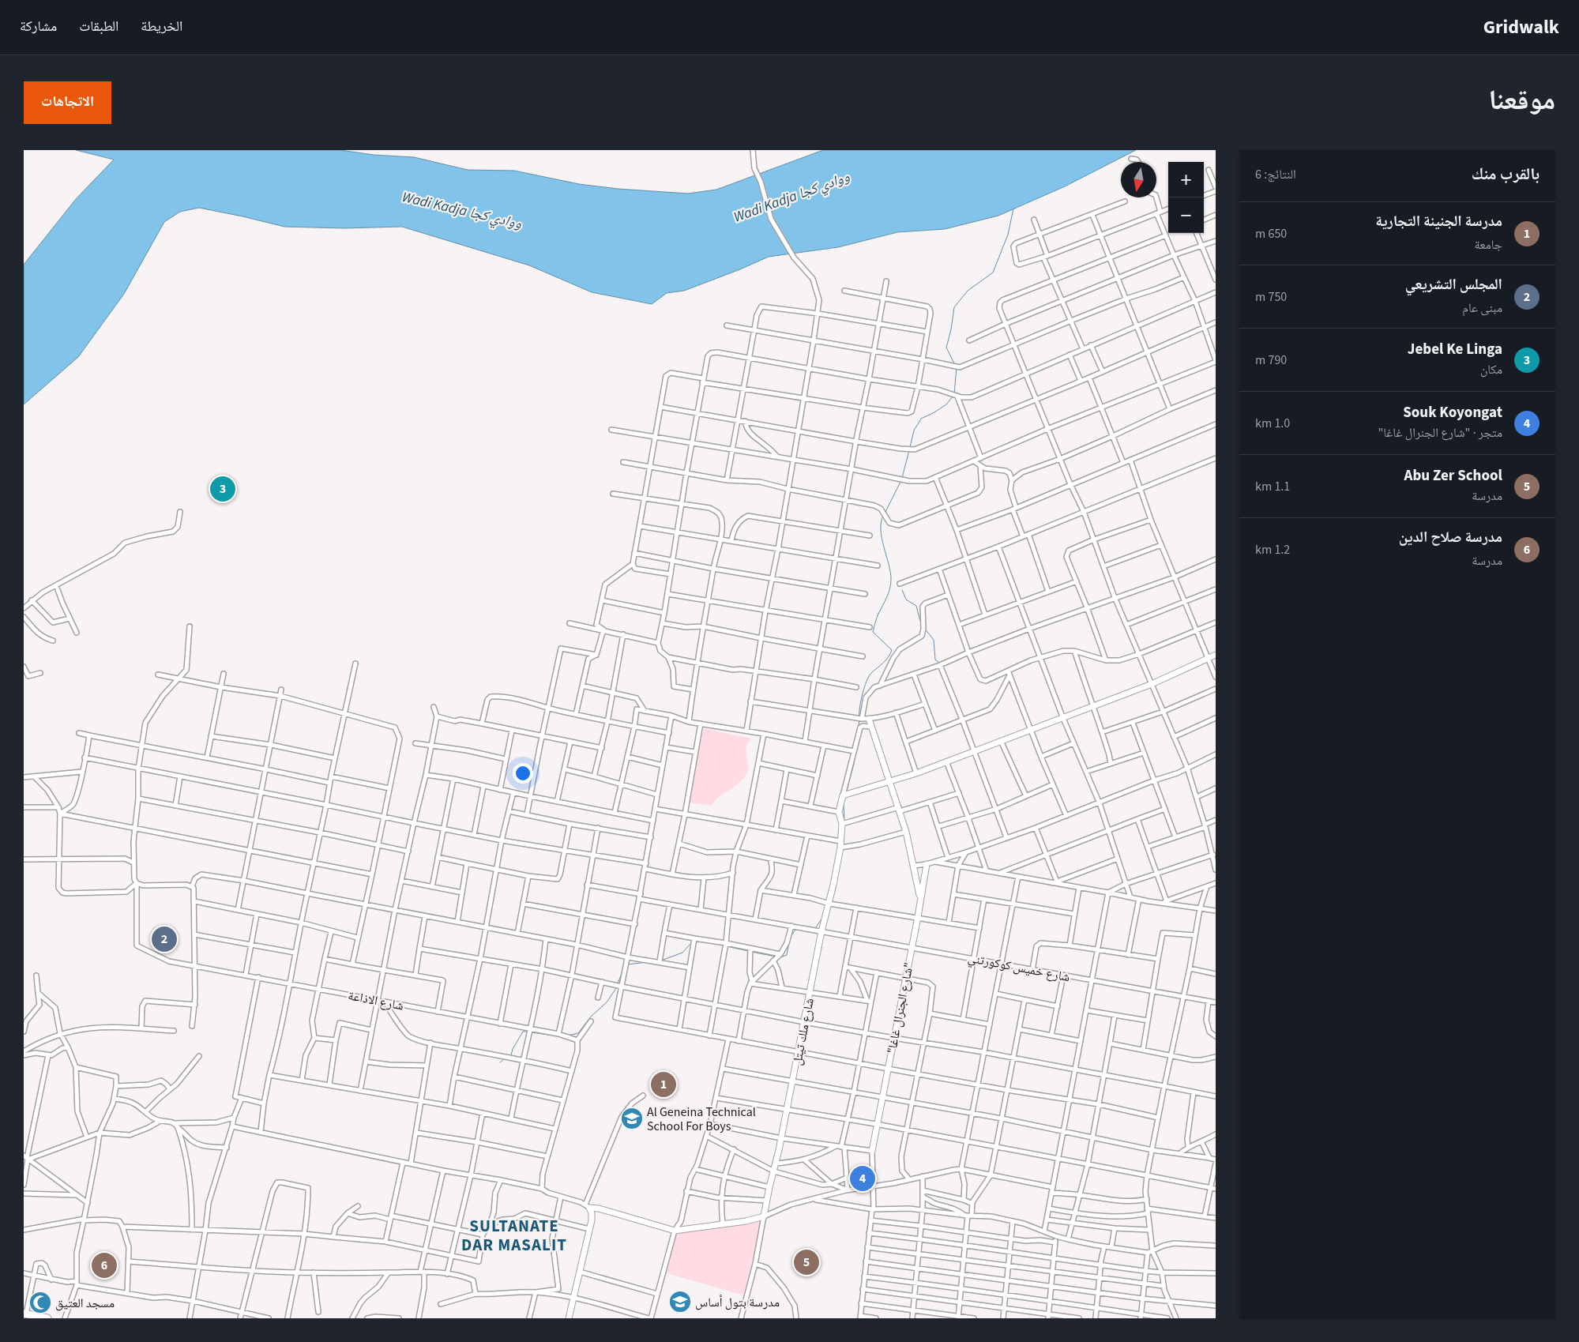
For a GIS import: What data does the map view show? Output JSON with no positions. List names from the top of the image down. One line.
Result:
{"streets":{"main road":["\"شارع الجنرال غاغا\"","شارع ملك تيتل"],"street":["شارع خميس كوكورتني","شارع الاذاعة"]},"crossings":[["شارع خميس كوكورتني","\"شارع الجنرال غاغا\""],["شارع خميس كوكورتني","شارع ملك تيتل"]],"districts":["SULTANATE DAR MASALIT"],"water":["Wadi Kadja ووادي كجا"],"places":{"school or university":["Al Geneina Technical School For Boys","مدرسة بتول أساس"],"mosque":["مسجد العتيق"]},"north":"bottom","page":{"header":"Gridwalk","nav":["الخريطة","الطبقات","مشاركة"],"title":"موقعنا","buttons":"الاتجاهات","heading":["بالقرب منك","النتائج: 6"],"map_buttons":["+","−"],"list":[{"mark":"1","name":"مدرسة الجنينة التجارية","note":"جامعة","value":"650 m"},{"mark":"2","name":"المجلس التشريعي","note":"مبنى عام","value":"750 m"},{"mark":"3","name":"Jebel Ke Linga","note":"مكان","value":"790 m"},{"mark":"4","name":"Souk Koyongat","note":"متجر · \"شارع الجنرال غاغا\"","value":"1.0 km"},{"mark":"5","name":"Abu Zer School","note":"مدرسة","value":"1.1 km"},{"mark":"6","name":"مدرسة صلاح الدين","note":"مدرسة","value":"1.2 km"}],"pins":["3","2","1","4","5","6"]}}
